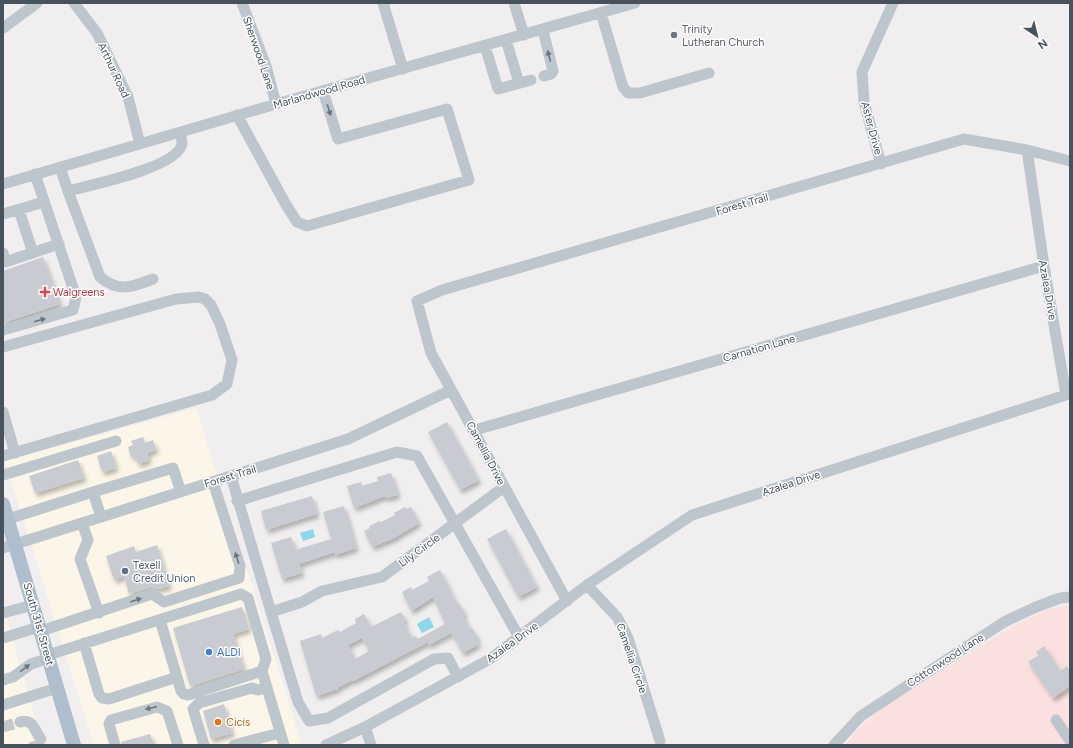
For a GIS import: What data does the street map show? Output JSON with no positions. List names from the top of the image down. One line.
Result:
{"streets":{"main road":["South 31st Street"],"street":["Sherwood Lane","Arthur Road","Marlandwood Road","Aster Drive","Forest Trail","Azalea Drive","Carnation Lane","Camellia Drive","Lily Circle","Camellia Circle","Cottonwood Lane"]},"crossings":[["Sherwood Lane","Marlandwood Road"],["Arthur Road","Marlandwood Road"],["Aster Drive","Forest Trail"],["Forest Trail","Azalea Drive"],["Forest Trail","Camellia Drive"],["Forest Trail","South 31st Street"],["Azalea Drive","Carnation Lane"],["Azalea Drive","Camellia Drive"],["Azalea Drive","Camellia Circle"],["Carnation Lane","Camellia Drive"],["Camellia Drive","Lily Circle"]],"places":{"other":["Trinity Lutheran Church","Texell Credit Union","ALDI","Cicis"],"health":["Walgreens"]},"north":"bottom right"}
